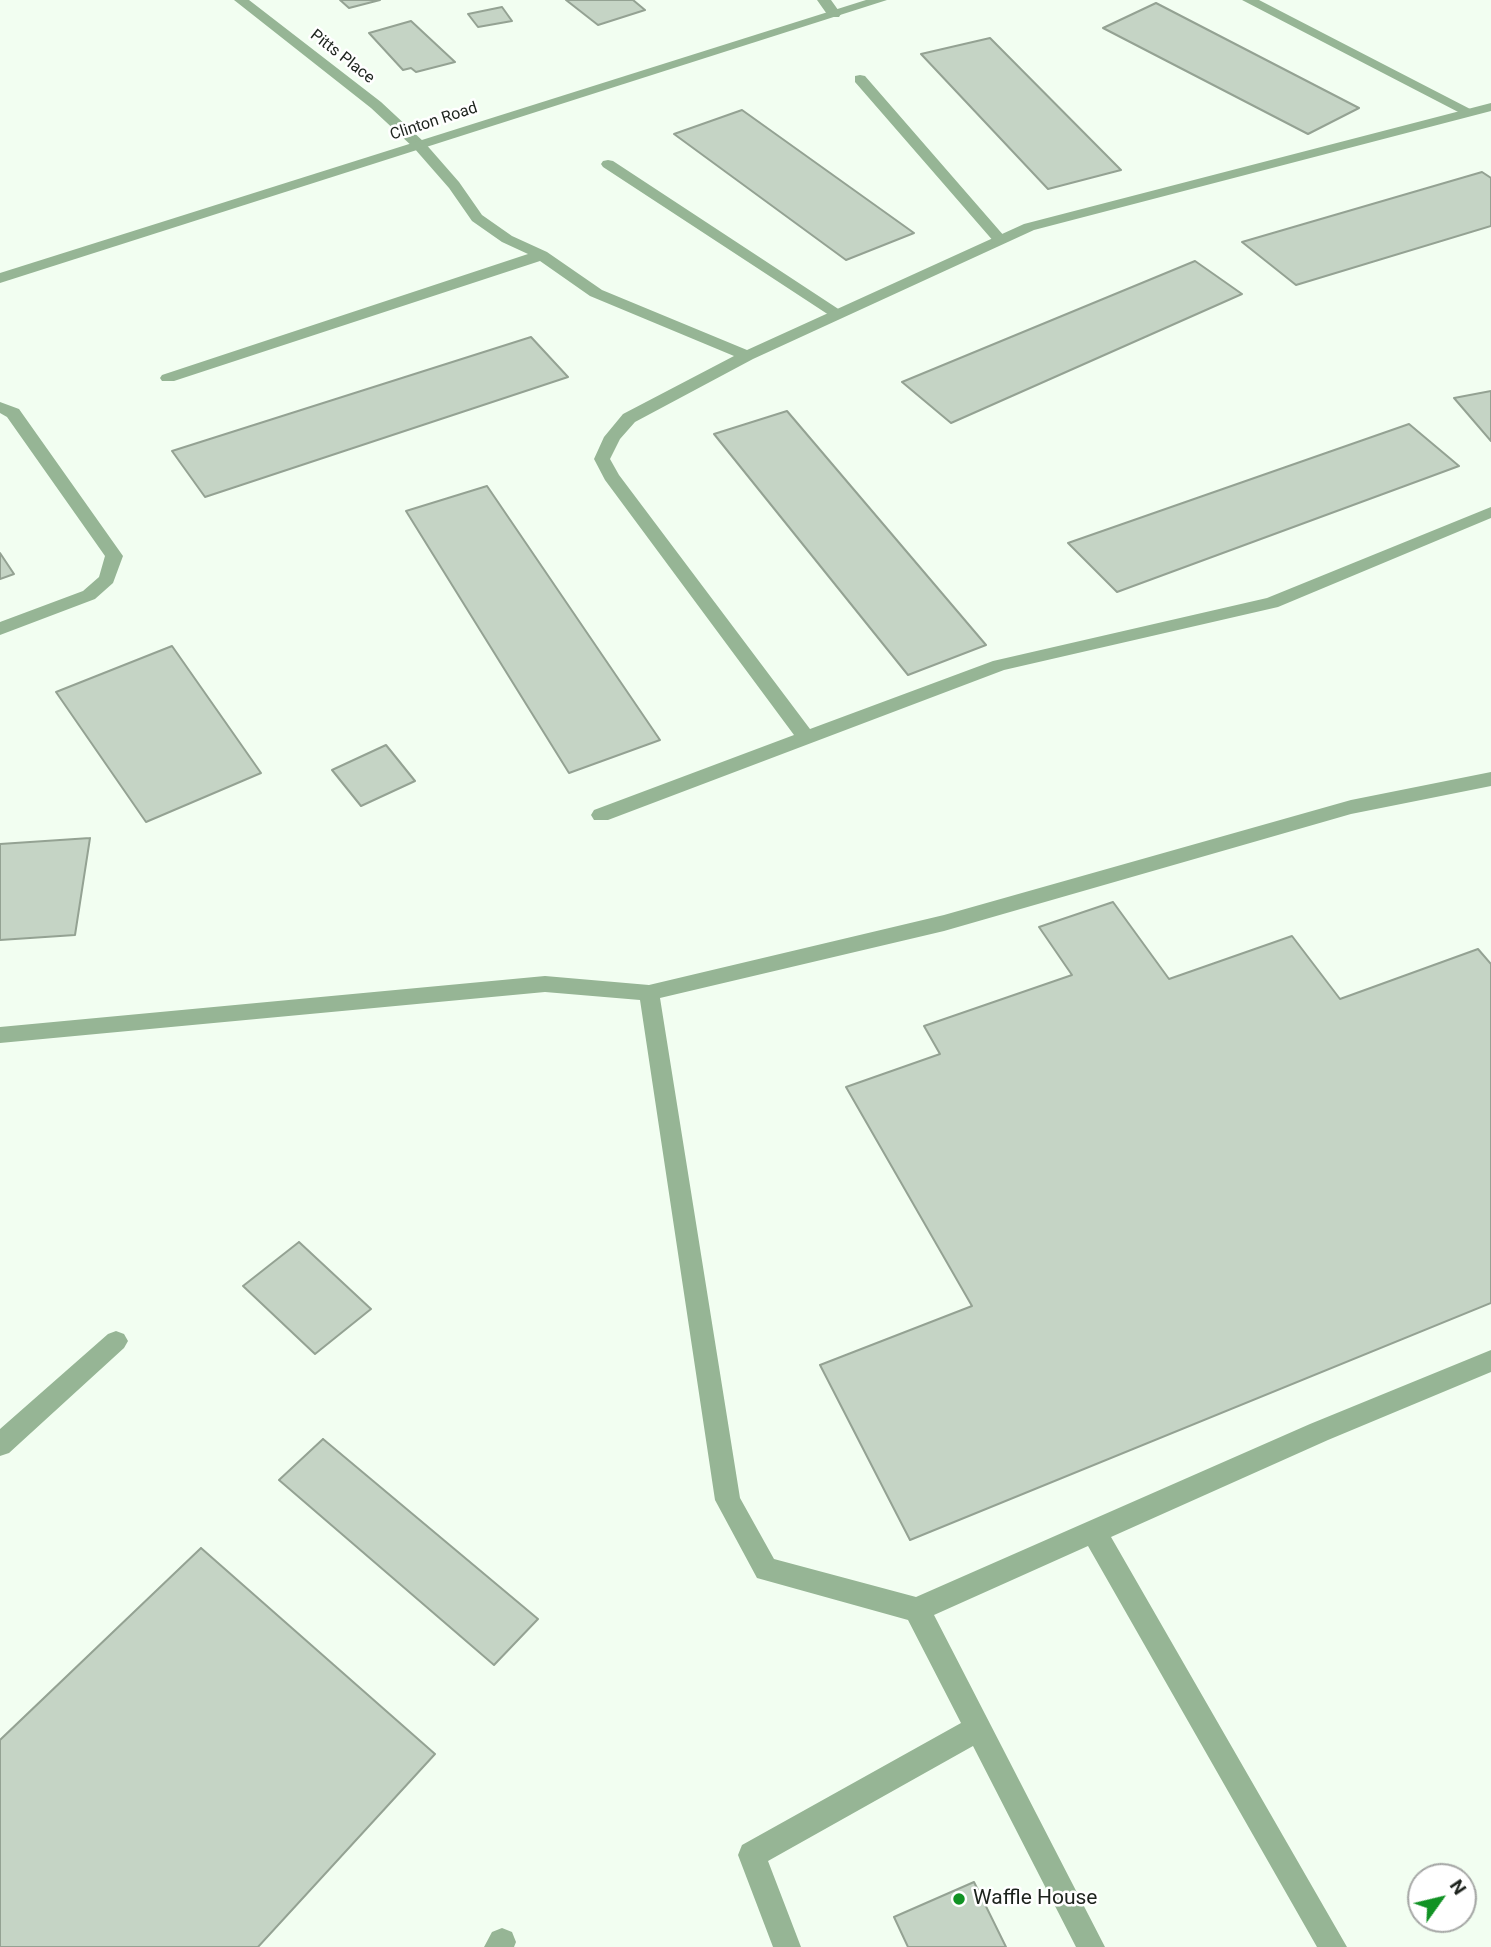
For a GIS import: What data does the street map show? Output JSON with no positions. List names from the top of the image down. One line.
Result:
{"streets":{"street":["Pitts Place","Clinton Road"]},"crossings":[["Pitts Place","Clinton Road"]],"places":["Waffle House"],"north":"top right"}
